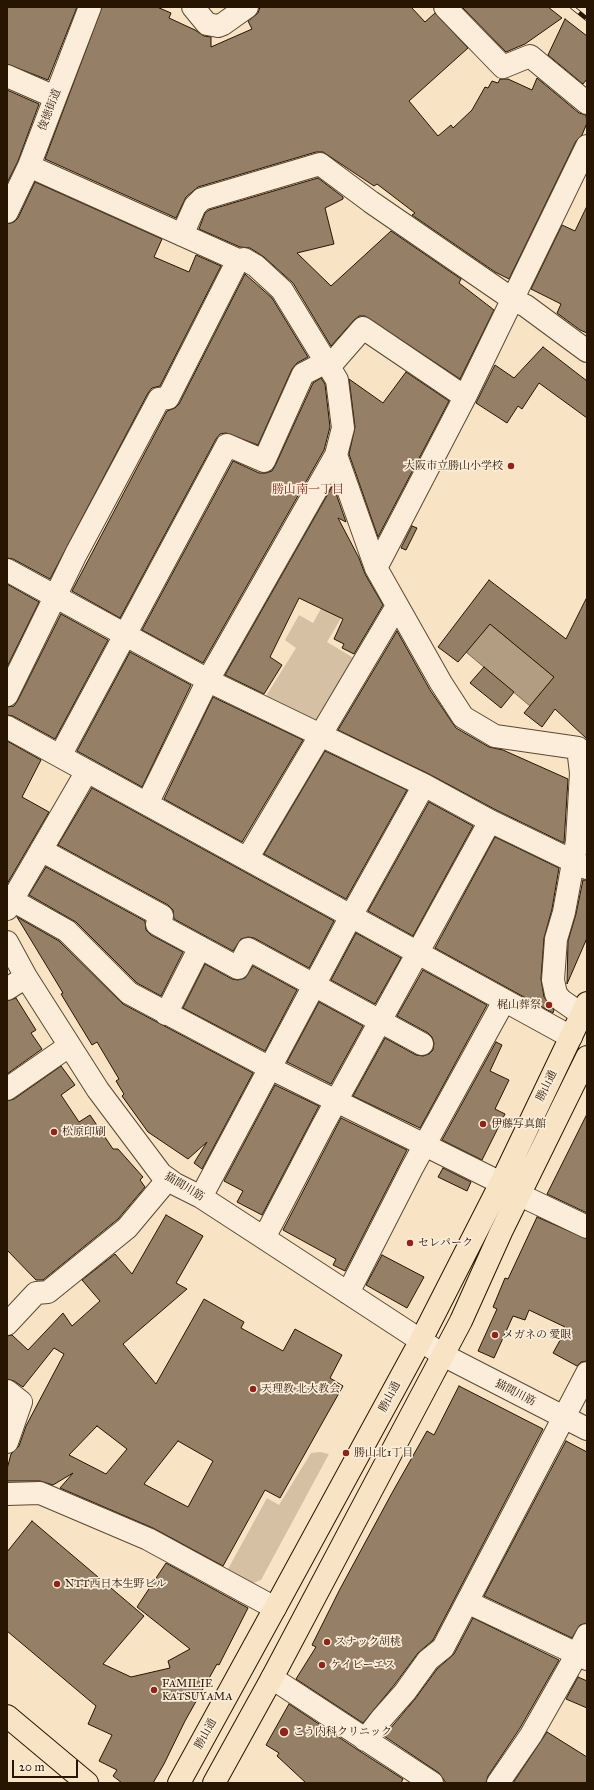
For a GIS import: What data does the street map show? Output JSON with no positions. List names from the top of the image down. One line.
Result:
{"streets":{"main road":["勝山通"],"street":["俊徳街道","猫間川筋"]},"crossings":[["勝山通","猫間川筋"]],"districts":["勝山南一丁目"],"places":["大阪市立勝山小学校","梶山葬祭","伊藤写真館","松原印刷","セレパーク","メガネの 愛眼","天理教 北大教会","勝山北1丁目","NTT西日本生野ビル","スナック胡桃","ケイビーエス","FAMILIE KATSUYAMA","こう内科クリニック"],"scale_bar":"20 m"}
